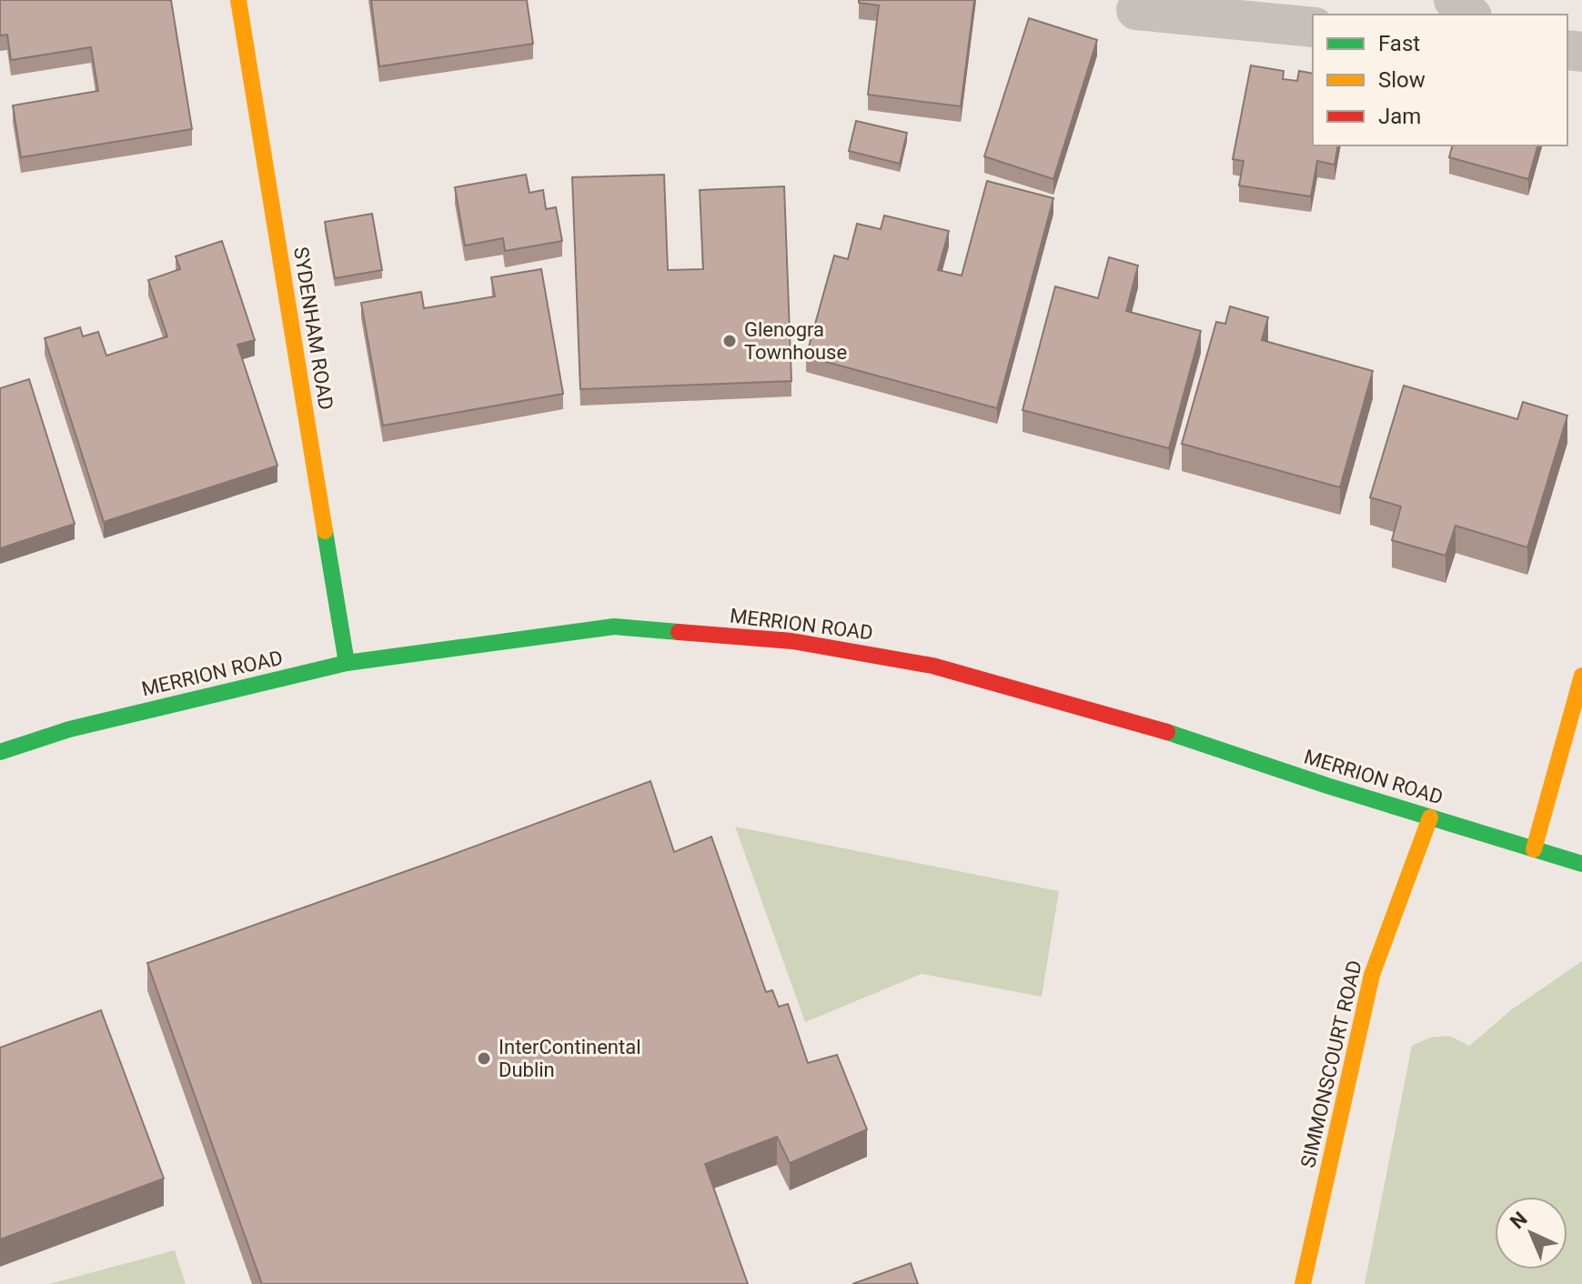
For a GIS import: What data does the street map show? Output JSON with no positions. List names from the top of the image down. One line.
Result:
{"streets":{"main road":["SYDENHAM ROAD","MERRION ROAD","SIMMONSCOURT ROAD"]},"crossings":[["SYDENHAM ROAD","MERRION ROAD"],["MERRION ROAD","SIMMONSCOURT ROAD"]],"places":["Glenogra Townhouse","InterContinental Dublin"],"legend":["Fast","Slow","Jam"],"north":"top left"}
